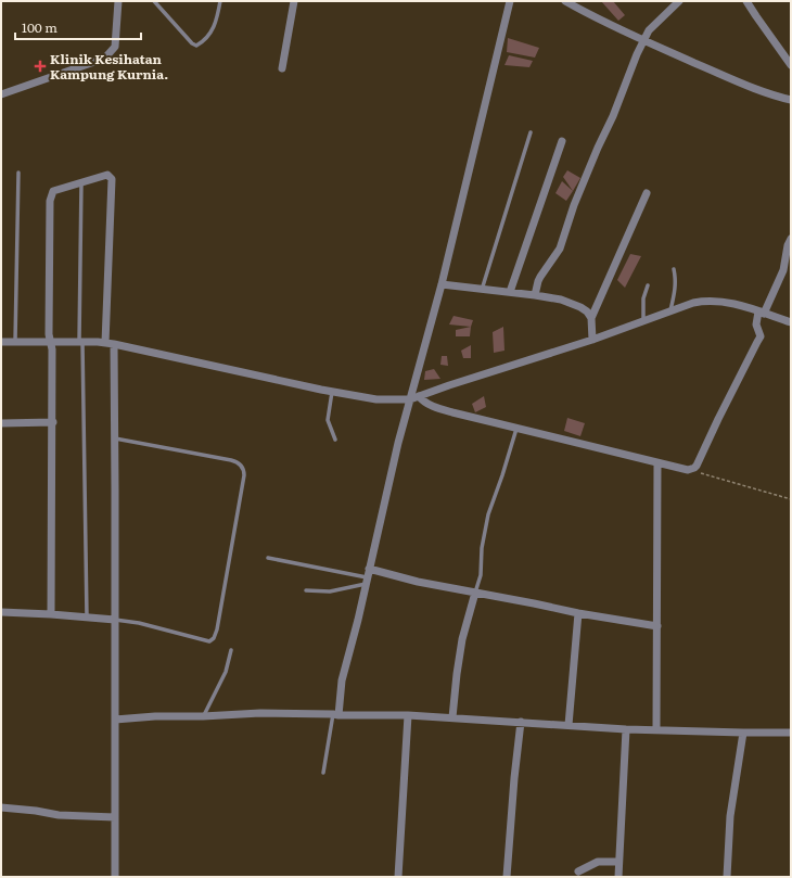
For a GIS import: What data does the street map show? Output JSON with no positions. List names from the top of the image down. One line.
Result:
{"places":{"health":["Klinik Kesihatan Kampung Kurnia."]},"scale_bar":"100 m"}
